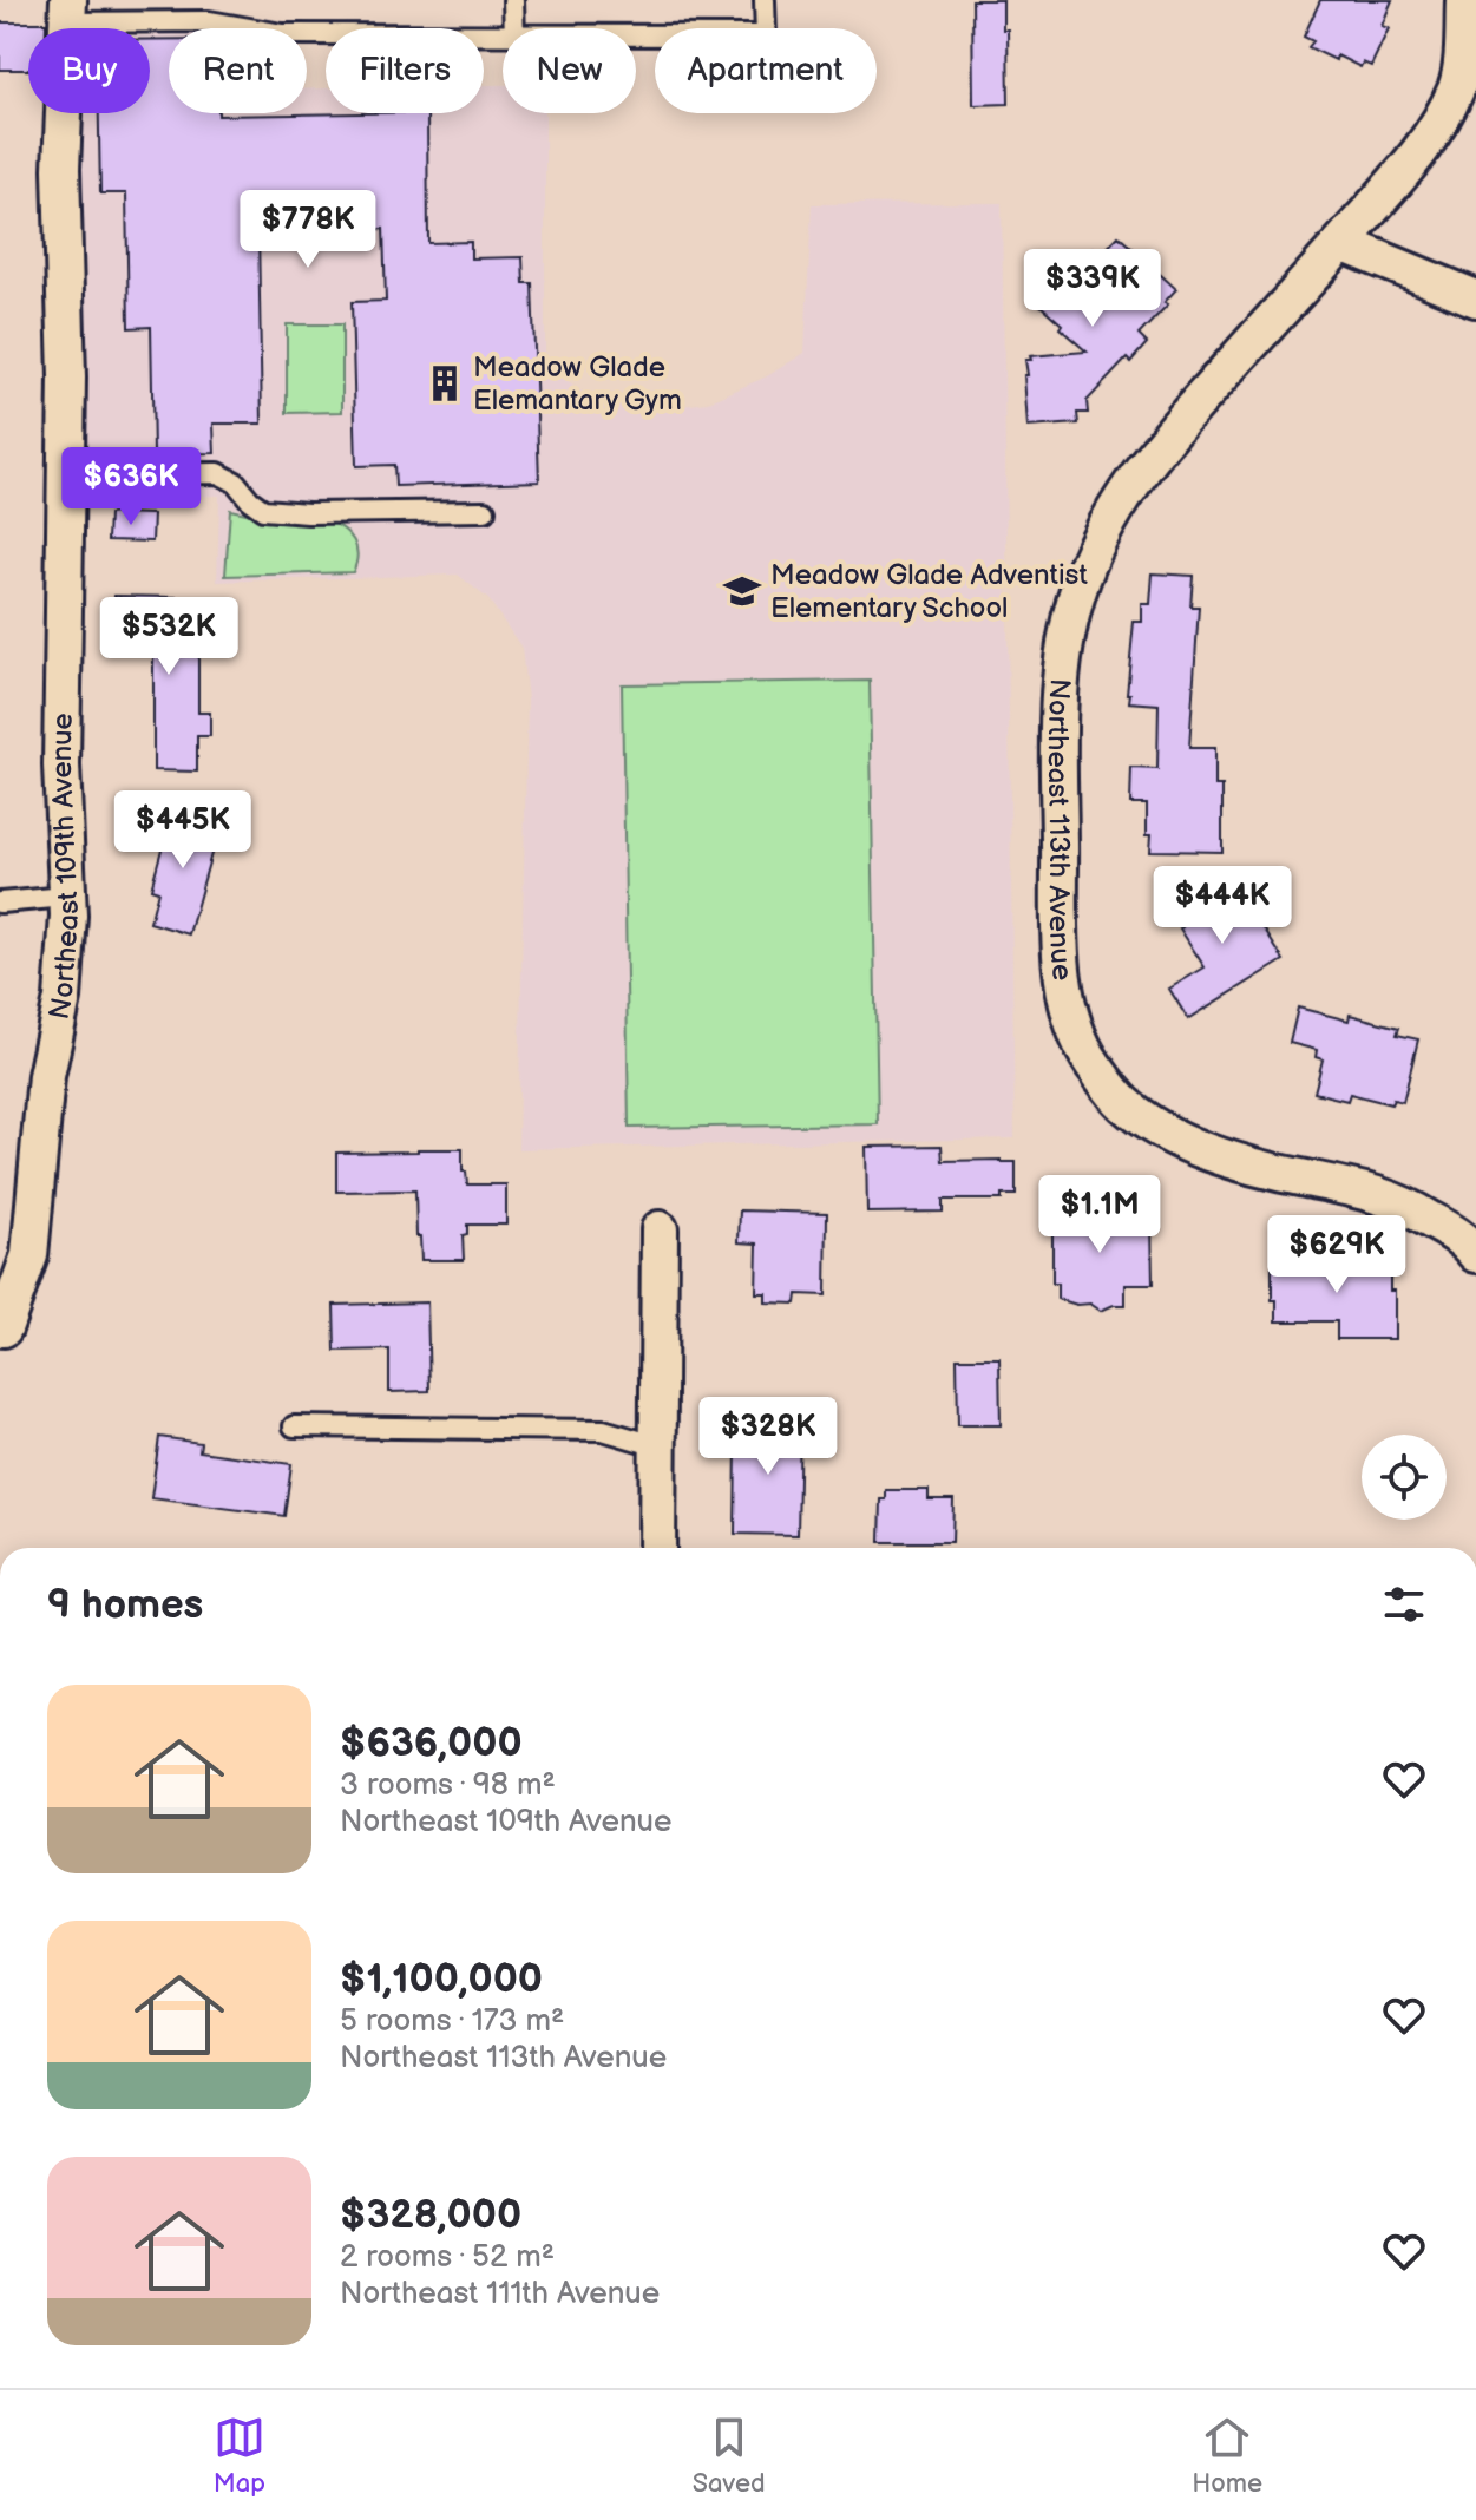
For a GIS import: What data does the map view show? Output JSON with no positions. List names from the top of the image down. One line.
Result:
{"streets":{"street":["Northeast 113th Avenue","Northeast 109th Avenue"]},"places":{"building":["Meadow Glade Elemantary Gym"],"school or university":["Meadow Glade Adventist Elementary School"]},"page":{"chip":["Buy","Rent","Filters","New","Apartment"],"price":["$778K","$339K","$636K","$532K","$445K","$444K","$1.1M","$629K","$328K"],"heading":"9 homes","list":[{"name":"$636,000","note":"3 rooms · 98 m² · Northeast 109th Avenue"},{"name":"$1,100,000","note":"5 rooms · 173 m² · Northeast 113th Avenue"},{"name":"$328,000","note":"2 rooms · 52 m² · Northeast 111th Avenue"}],"tabs":["Map","Saved","Home"]}}
